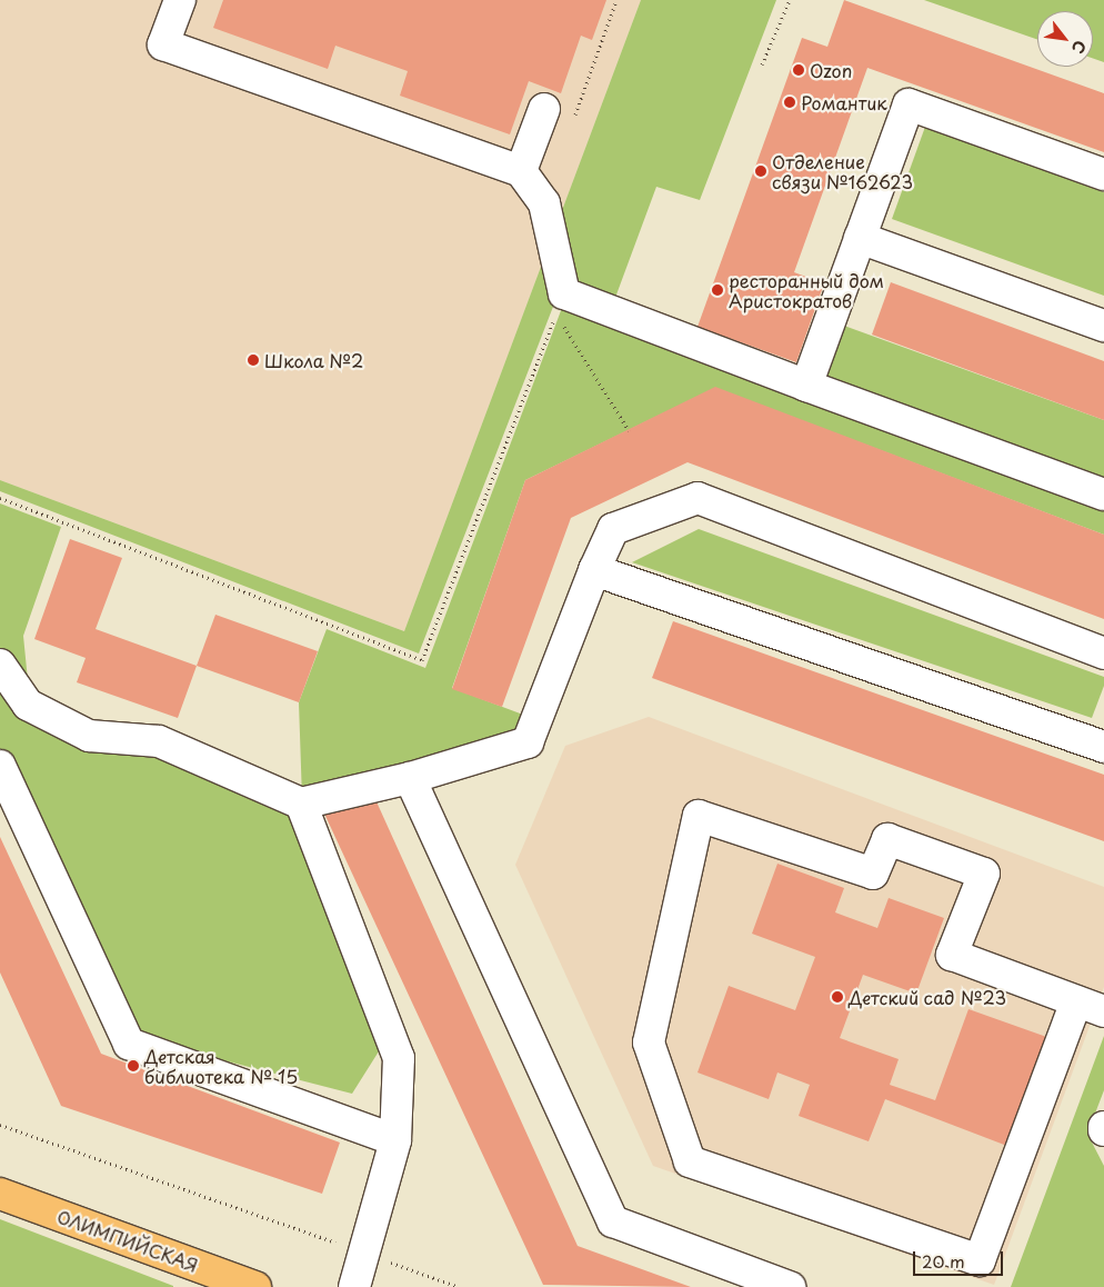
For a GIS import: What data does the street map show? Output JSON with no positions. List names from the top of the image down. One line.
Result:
{"streets":{"main road":["ОЛИМПИЙСКАЯ"]},"places":["Ozon","Романтик","Отделение связи №162623","ресторанный дом Аристократов","Школа №2","Детский сад №23","Детская библиотека № 15"],"scale_bar":"20 m","north":"bottom right"}
